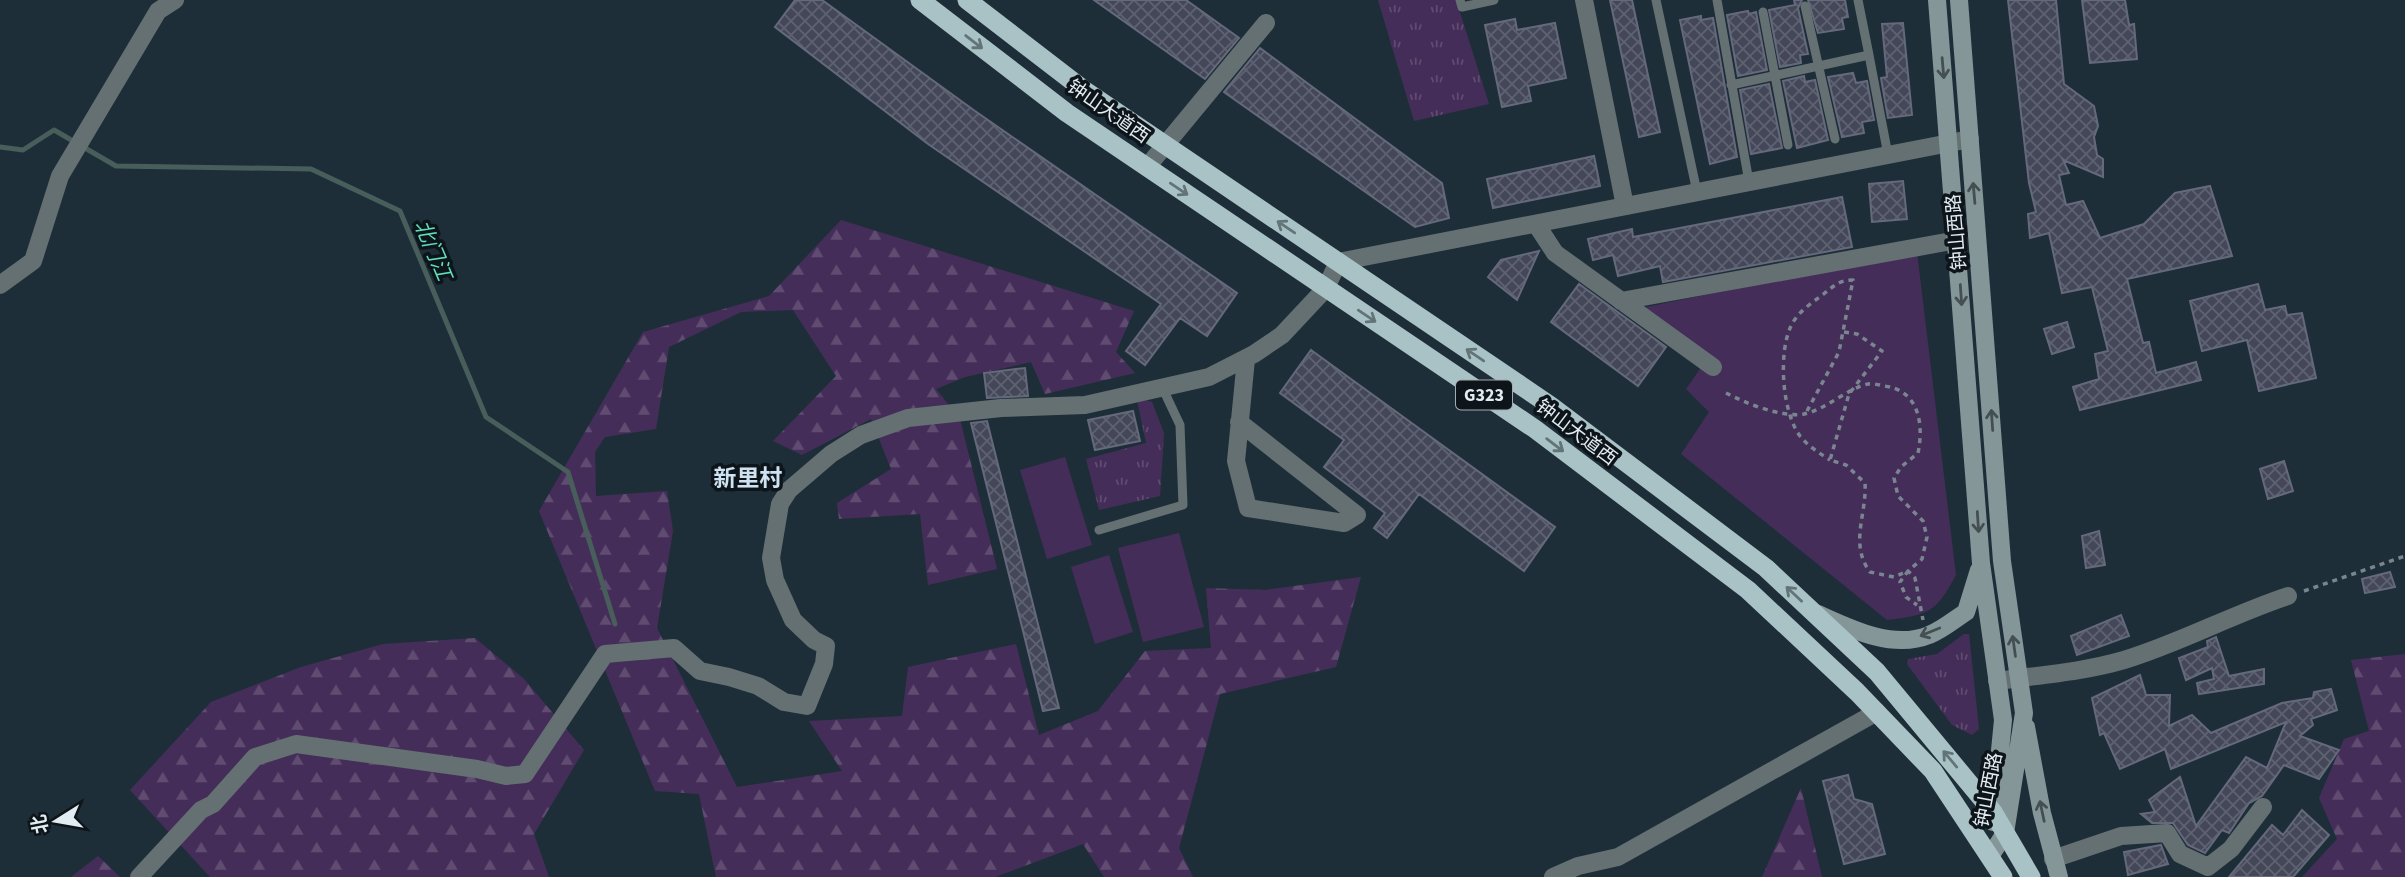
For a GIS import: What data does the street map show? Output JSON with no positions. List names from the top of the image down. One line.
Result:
{"streets":{"highway":["钟山大道西","G323"],"main road":["钟山西路"]},"crossings":[["钟山大道西","钟山西路"]],"districts":["新里村"],"water":["北门江"],"north":"left"}
